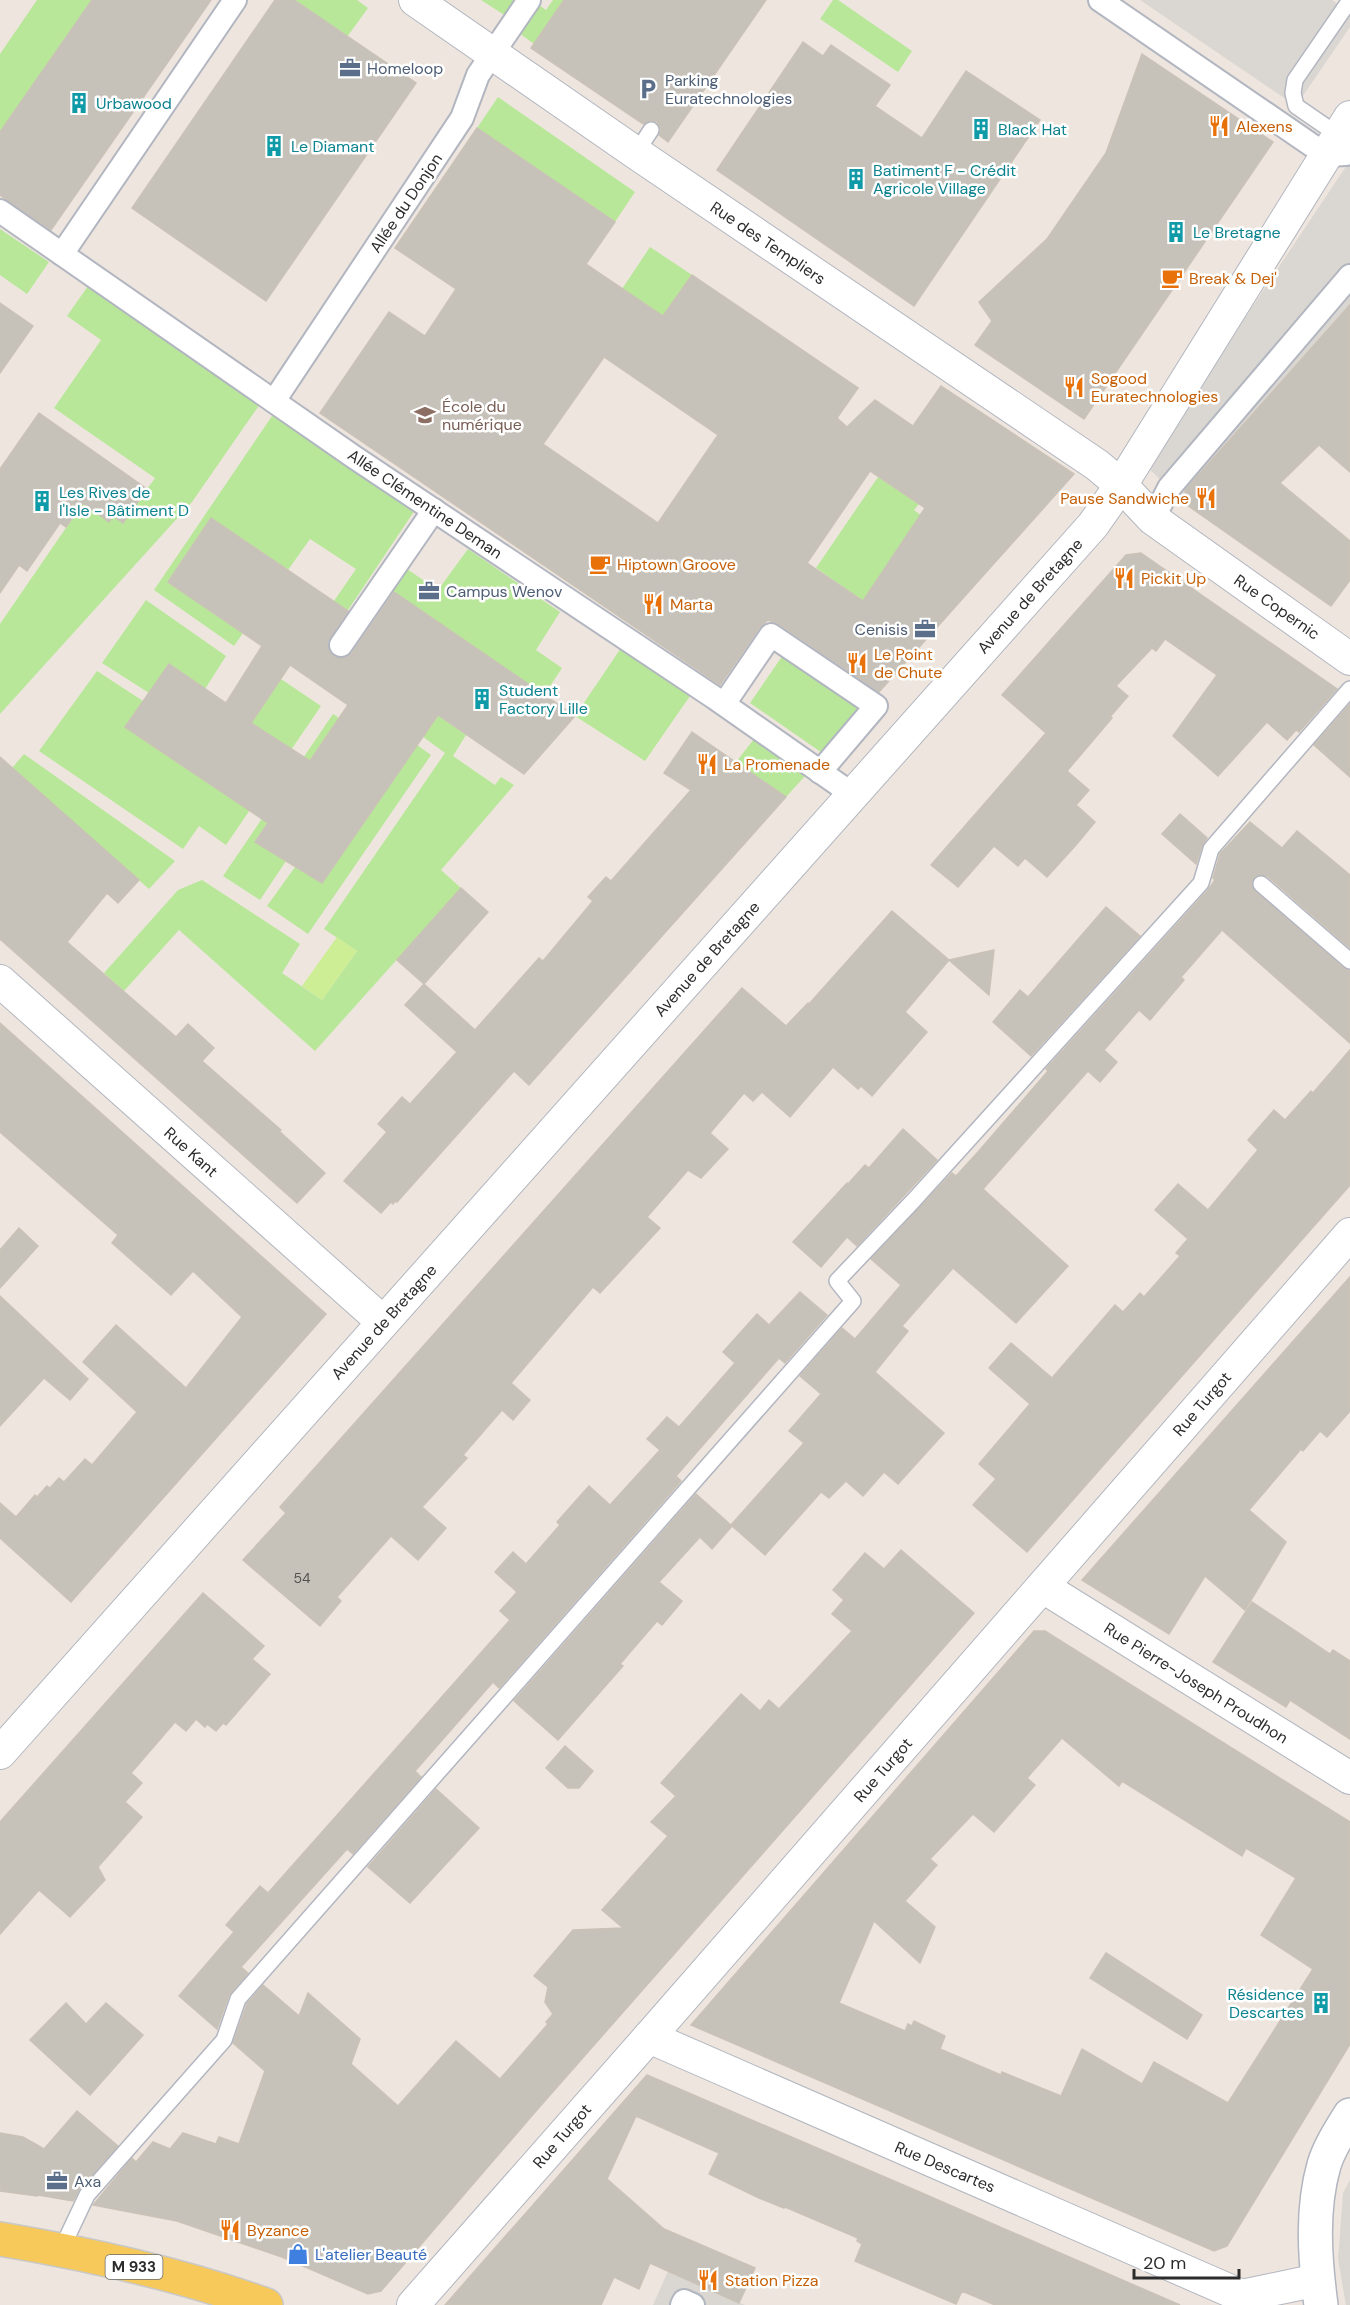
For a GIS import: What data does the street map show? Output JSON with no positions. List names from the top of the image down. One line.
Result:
{"streets":{"main road":["M 933"],"street":["Allée du Donjon","Rue des Templiers","Allée Clémentine Deman","Avenue de Bretagne","Rue Copernic","Rue Kant","Rue Turgot","Rue Pierre-Joseph Proudhon","Rue Descartes"]},"crossings":[["Allée du Donjon","Rue des Templiers"],["Allée du Donjon","Allée Clémentine Deman"],["Rue des Templiers","Avenue de Bretagne"],["Rue des Templiers","Rue Copernic"],["Allée Clémentine Deman","Avenue de Bretagne"],["Avenue de Bretagne","Rue Copernic"],["Avenue de Bretagne","Rue Kant"],["Rue Turgot","Rue Pierre-Joseph Proudhon"],["Rue Turgot","Rue Descartes"]],"places":{"office":["Homeloop","Campus Wenov","Cenisis","Axa"],"parking":["Parking Euratechnologies"],"building":["Urbawood","Black Hat","Le Diamant","Batiment F - Crédit Agricole Village","Le Bretagne","Les Rives de l'Isle - Bâtiment D","Student Factory Lille","Résidence Descartes"],"restaurant":["Alexens","Sogood Euratechnologies","Pause Sandwiche","Pickit Up","Marta","Le Point de Chute","La Promenade","Byzance","Station Pizza"],"cafe":["Break & Dej'","Hiptown Groove"],"school or university":["École du numérique"],"shop":["L'atelier Beauté"]},"house_numbers":["54"],"scale_bar":"20 m"}
